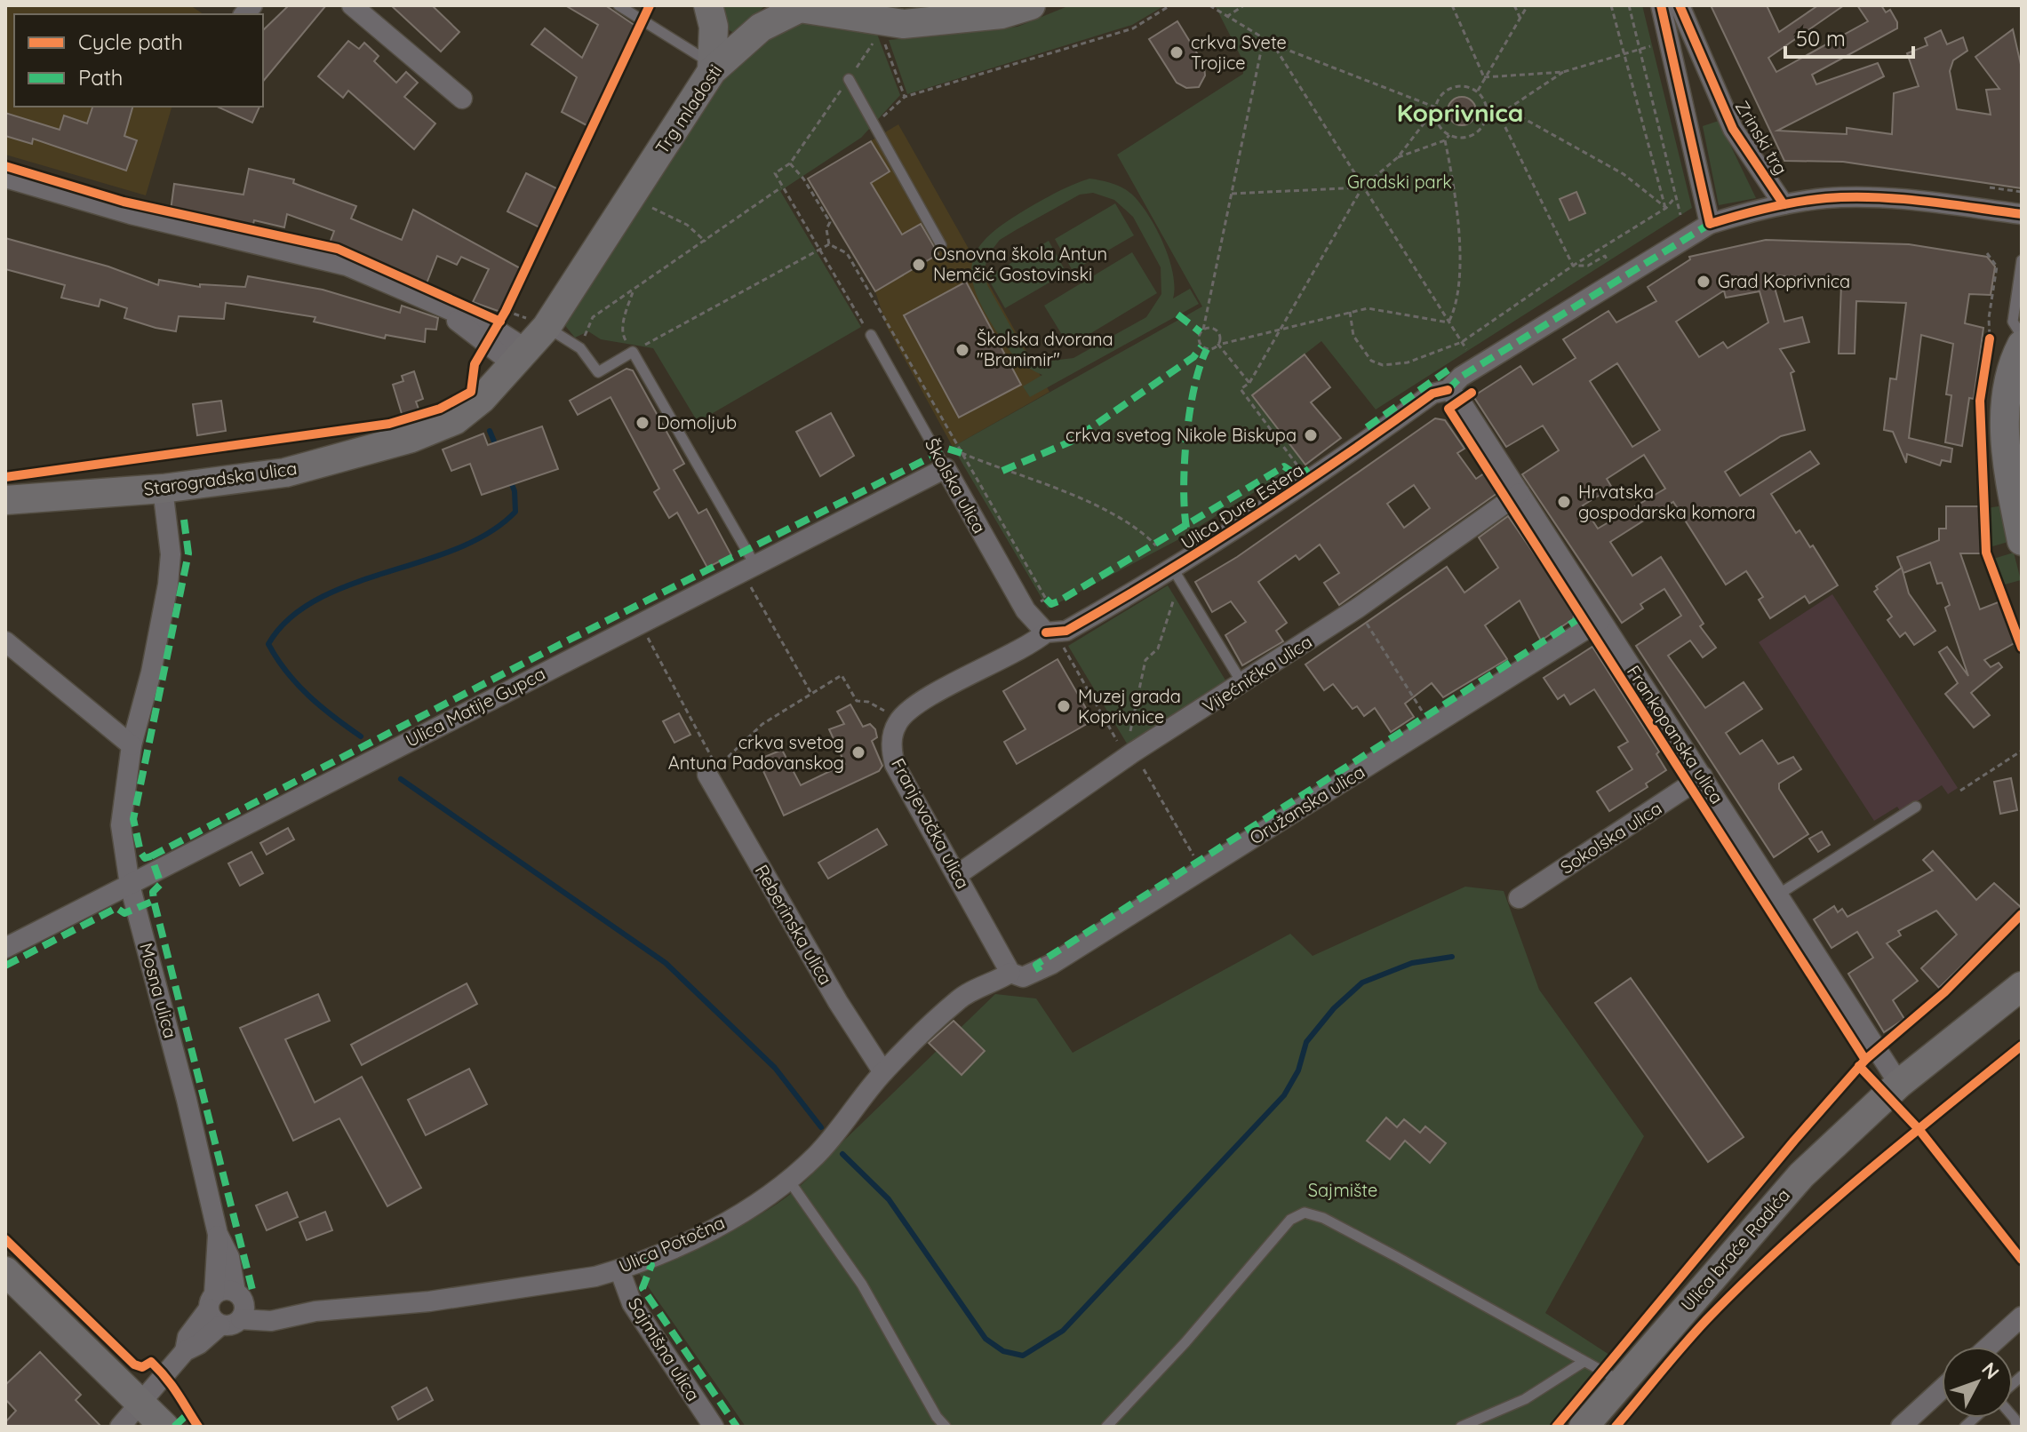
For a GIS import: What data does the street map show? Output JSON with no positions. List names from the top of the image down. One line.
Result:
{"streets":{"main road":["Trg mladosti","Starogradska ulica","Ulica braće Radića"],"street":["Zrinski trg","Školska ulica","Ulica Đure Estera","Vijećnička ulica","Ulica Matije Gupca","Frankopanska ulica","Oružanska ulica","Franjevačka ulica","Sokolska ulica","Reberinska ulica","Mosna ulica","Ulica Potočna","Sajmišna ulica"]},"crossings":[["Trg mladosti","Starogradska ulica"],["Starogradska ulica","Mosna ulica"],["Školska ulica","Ulica Đure Estera"],["Školska ulica","Ulica Matije Gupca"],["Ulica Đure Estera","Frankopanska ulica"],["Ulica Đure Estera","Franjevačka ulica"],["Vijećnička ulica","Frankopanska ulica"],["Vijećnička ulica","Franjevačka ulica"],["Ulica Matije Gupca","Mosna ulica"],["Frankopanska ulica","Oružanska ulica"],["Frankopanska ulica","Sokolska ulica"],["Frankopanska ulica","Ulica braće Radića"],["Oružanska ulica","Franjevačka ulica"],["Oružanska ulica","Ulica Potočna"],["Franjevačka ulica","Ulica Potočna"],["Reberinska ulica","Ulica Potočna"],["Mosna ulica","Ulica Potočna"],["Ulica Potočna","Sajmišna ulica"]],"districts":["Koprivnica"],"parks":["Gradski park","Sajmište"],"places":["crkva Svete Trojice","Osnovna škola Antun Nemčić Gostovinski","Grad Koprivnica","Školska dvorana \"Branimir\"","Domoljub","crkva svetog Nikole Biskupa","Hrvatska gospodarska komora","Muzej grada Koprivnice","crkva svetog Antuna Padovanskog"],"legend":["Cycle path","Path"],"scale_bar":"50 m","north":"top right"}
